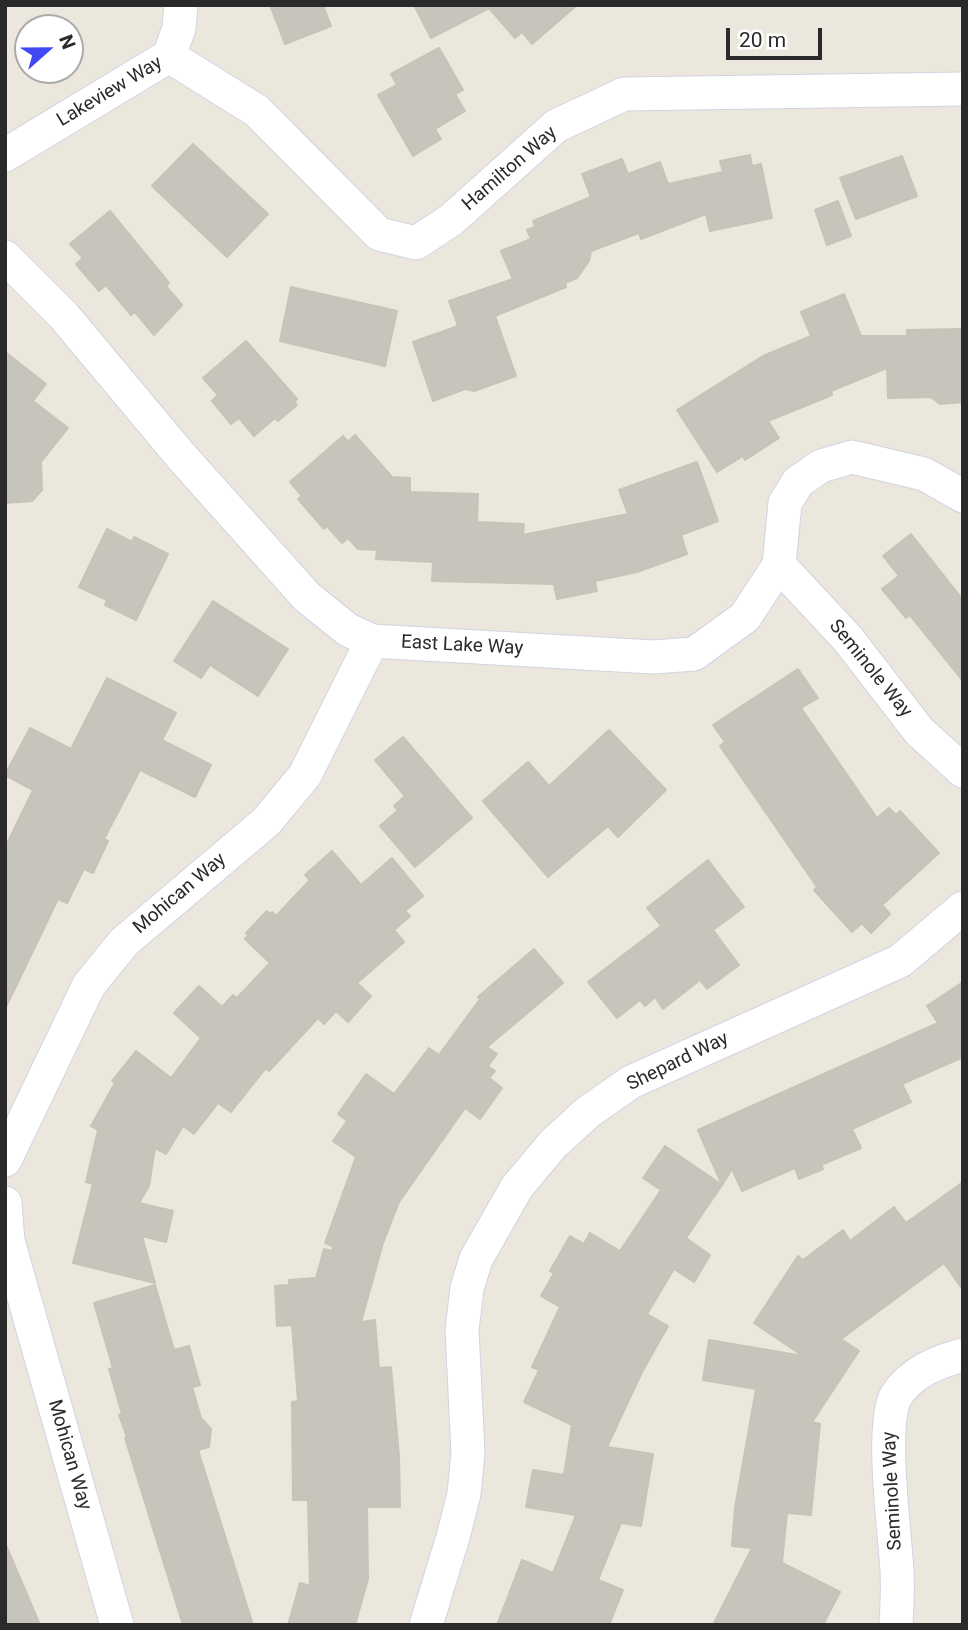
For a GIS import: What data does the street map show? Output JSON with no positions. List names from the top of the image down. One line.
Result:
{"streets":{"street":["Lakeview Way","Hamilton Way","East Lake Way","Seminole Way","Mohican Way","Shepard Way"]},"crossings":[["Lakeview Way","Hamilton Way"],["East Lake Way","Seminole Way"],["East Lake Way","Mohican Way"]],"scale_bar":"20 m","north":"right"}
